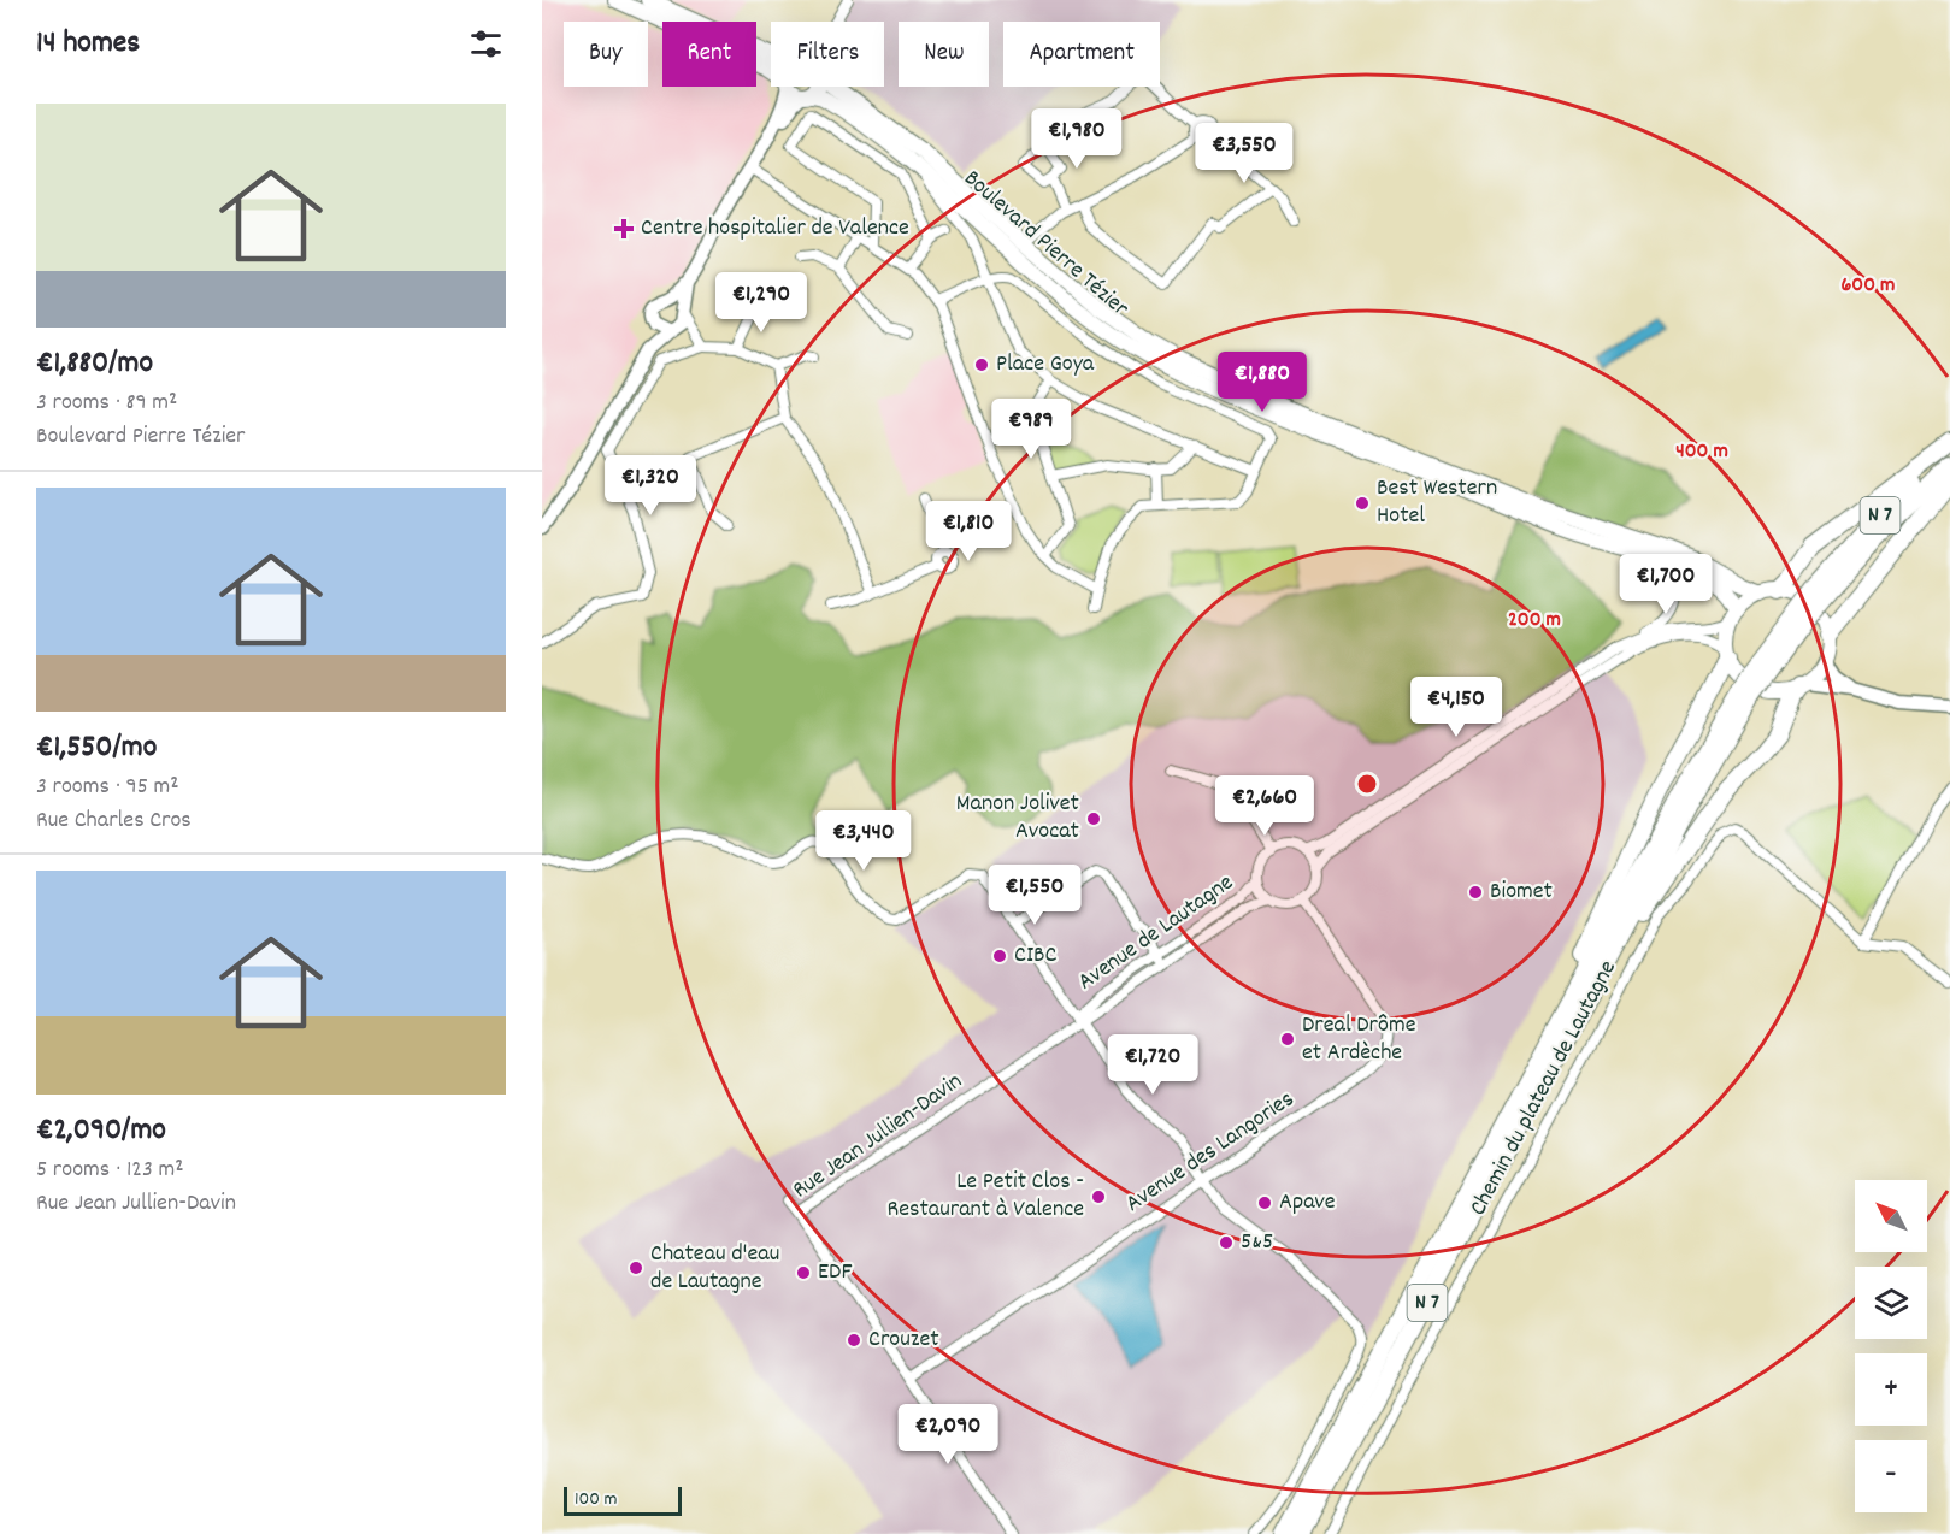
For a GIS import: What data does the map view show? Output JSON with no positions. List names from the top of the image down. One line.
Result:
{"streets":{"highway":["N 7"],"main road":["Boulevard Pierre Tézier"],"street":["Avenue de Lautagne","Chemin du plateau de Lautagne","Rue Jean Jullien-Davin","Avenue des Langories"]},"crossings":[["Avenue de Lautagne","Rue Jean Jullien-Davin"],["Avenue de Lautagne","Avenue des Langories"],["Rue Jean Jullien-Davin","Avenue des Langories"]],"places":{"health":["Centre hospitalier de Valence"],"other":["Place Goya","Best Western Hotel","Manon Jolivet Avocat","Biomet","CIBC","Dreal Drôme et Ardèche","Le Petit Clos - Restaurant à Valence","Apave","5&5","Chateau d'eau de Lautagne","EDF","Crouzet"]},"scale_bar":"100 m","north":"top left","page":{"heading":"14 homes","chip":["Buy","Rent","Filters","New","Apartment"],"list":[{"name":"€1,880/mo","note":"3 rooms · 89 m² · Boulevard Pierre Tézier"},{"name":"€1,550/mo","note":"3 rooms · 95 m² · Rue Charles Cros"},{"name":"€2,090/mo","note":"5 rooms · 123 m² · Rue Jean Jullien-Davin"}],"price":["€1,980","€3,550","€1,290","€1,880","€989","€1,320","€1,810","€1,700","€4,150","€2,660","€3,440","€1,550","€1,720","€2,090"],"map_buttons":["+","−"],"scale":"100 m"},"rings":["600 m","400 m","200 m"]}
